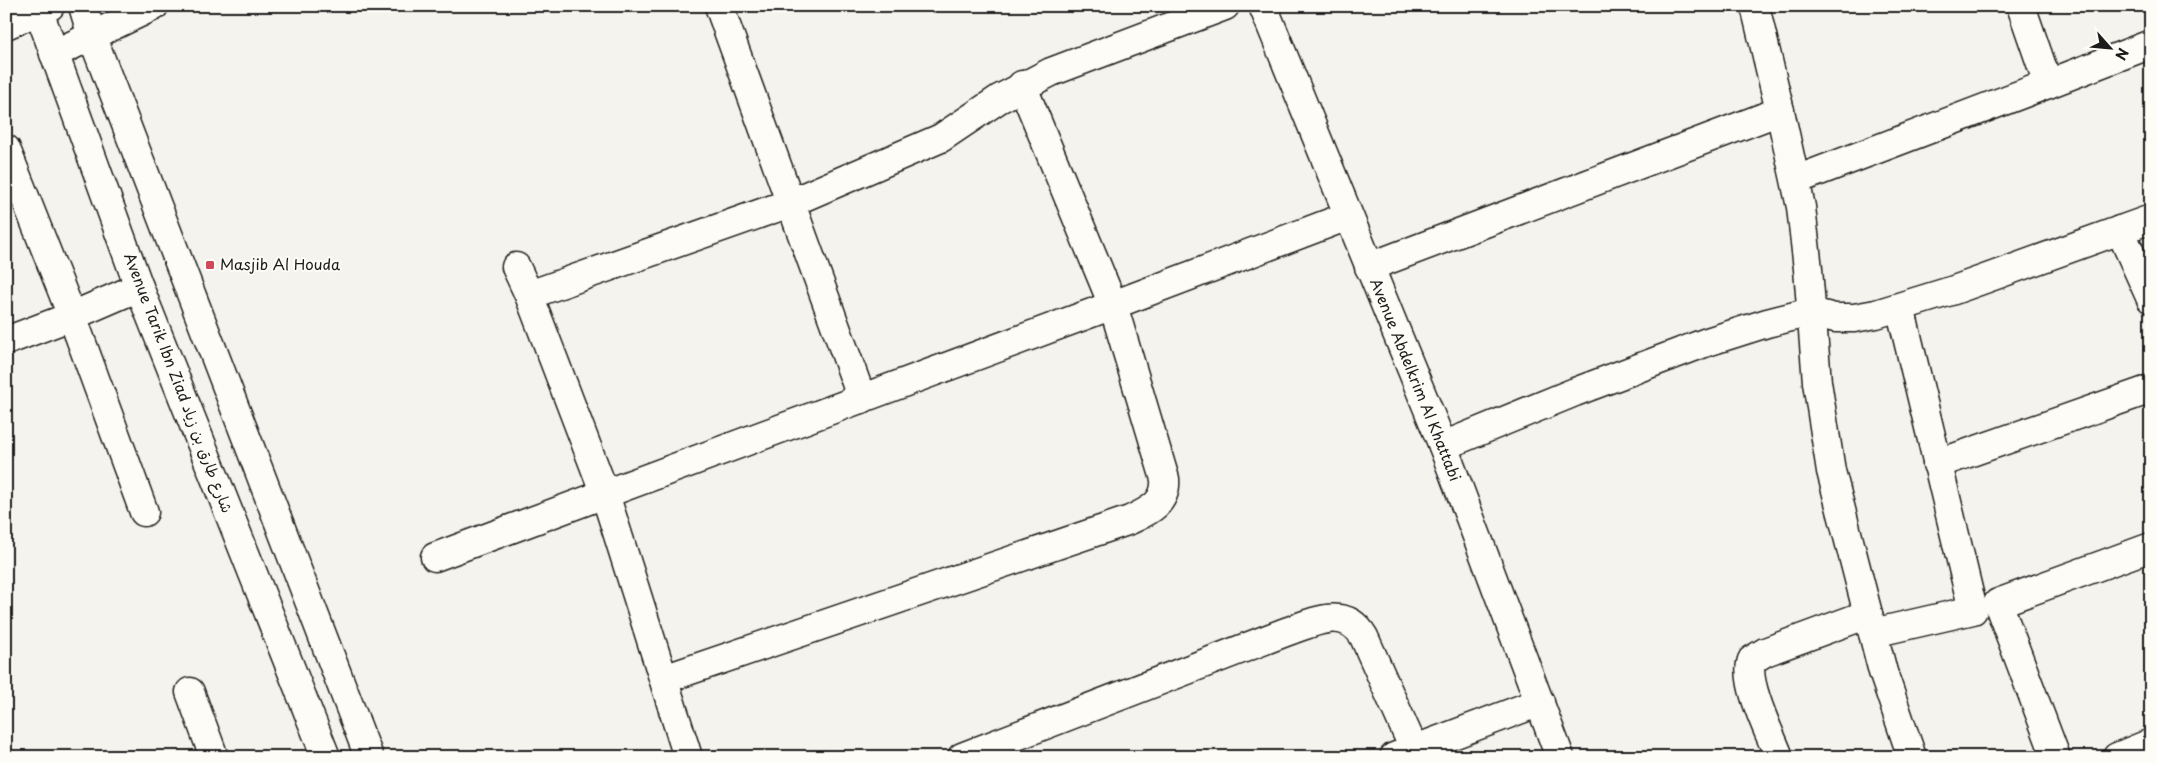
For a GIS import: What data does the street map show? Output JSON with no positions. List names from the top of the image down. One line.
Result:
{"streets":{"street":["Avenue Abdelkrim Al Khattabi","Avenue Tarik Ibn Ziad شارع طارق بن زياد"]},"places":{"transit":["Masjib Al Houda"]},"north":"bottom right"}
